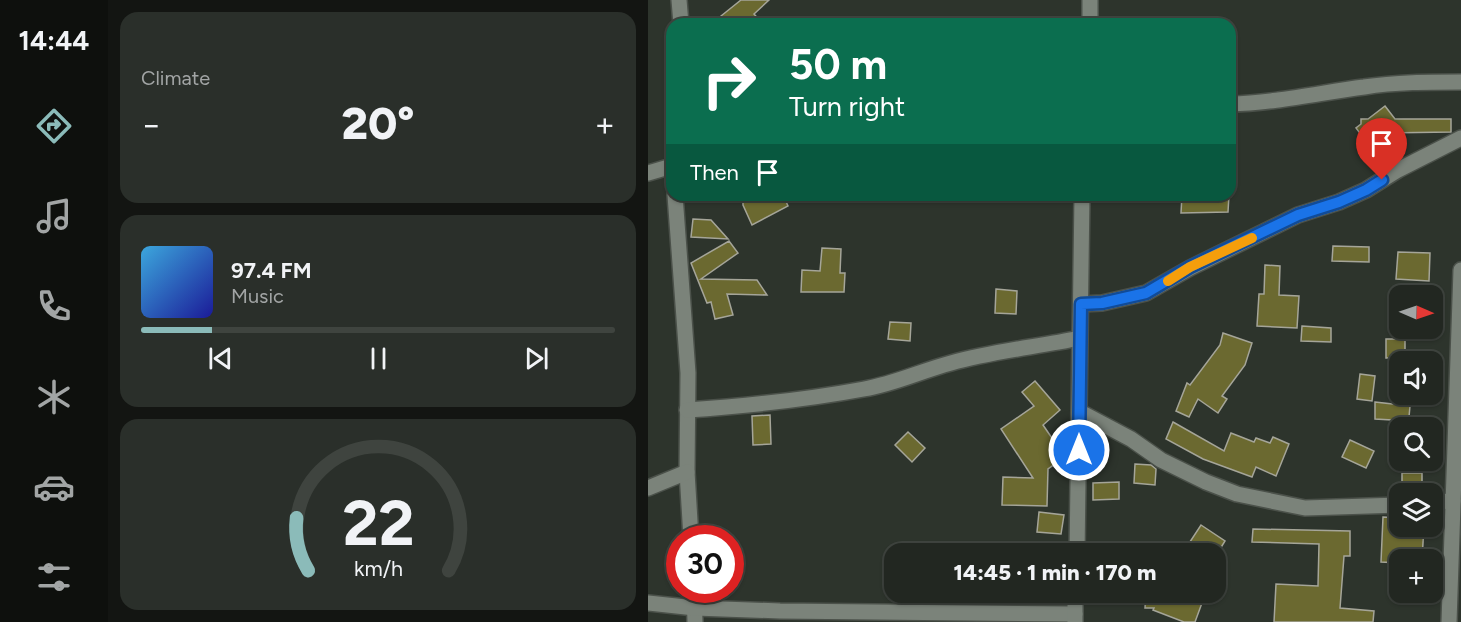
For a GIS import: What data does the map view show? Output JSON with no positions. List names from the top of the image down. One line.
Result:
{"north":"right","page":{"tabs":"14:44","tile":"Climate","turn":["50 m","Turn right"],"heat":["−","20°","+"],"then":"Then","song":["97.4 FM","Music"],"map_buttons":"+","limit":"30","trip":"14:45 · 1 min · 170 m","gauge":["22","km/h"]}}
